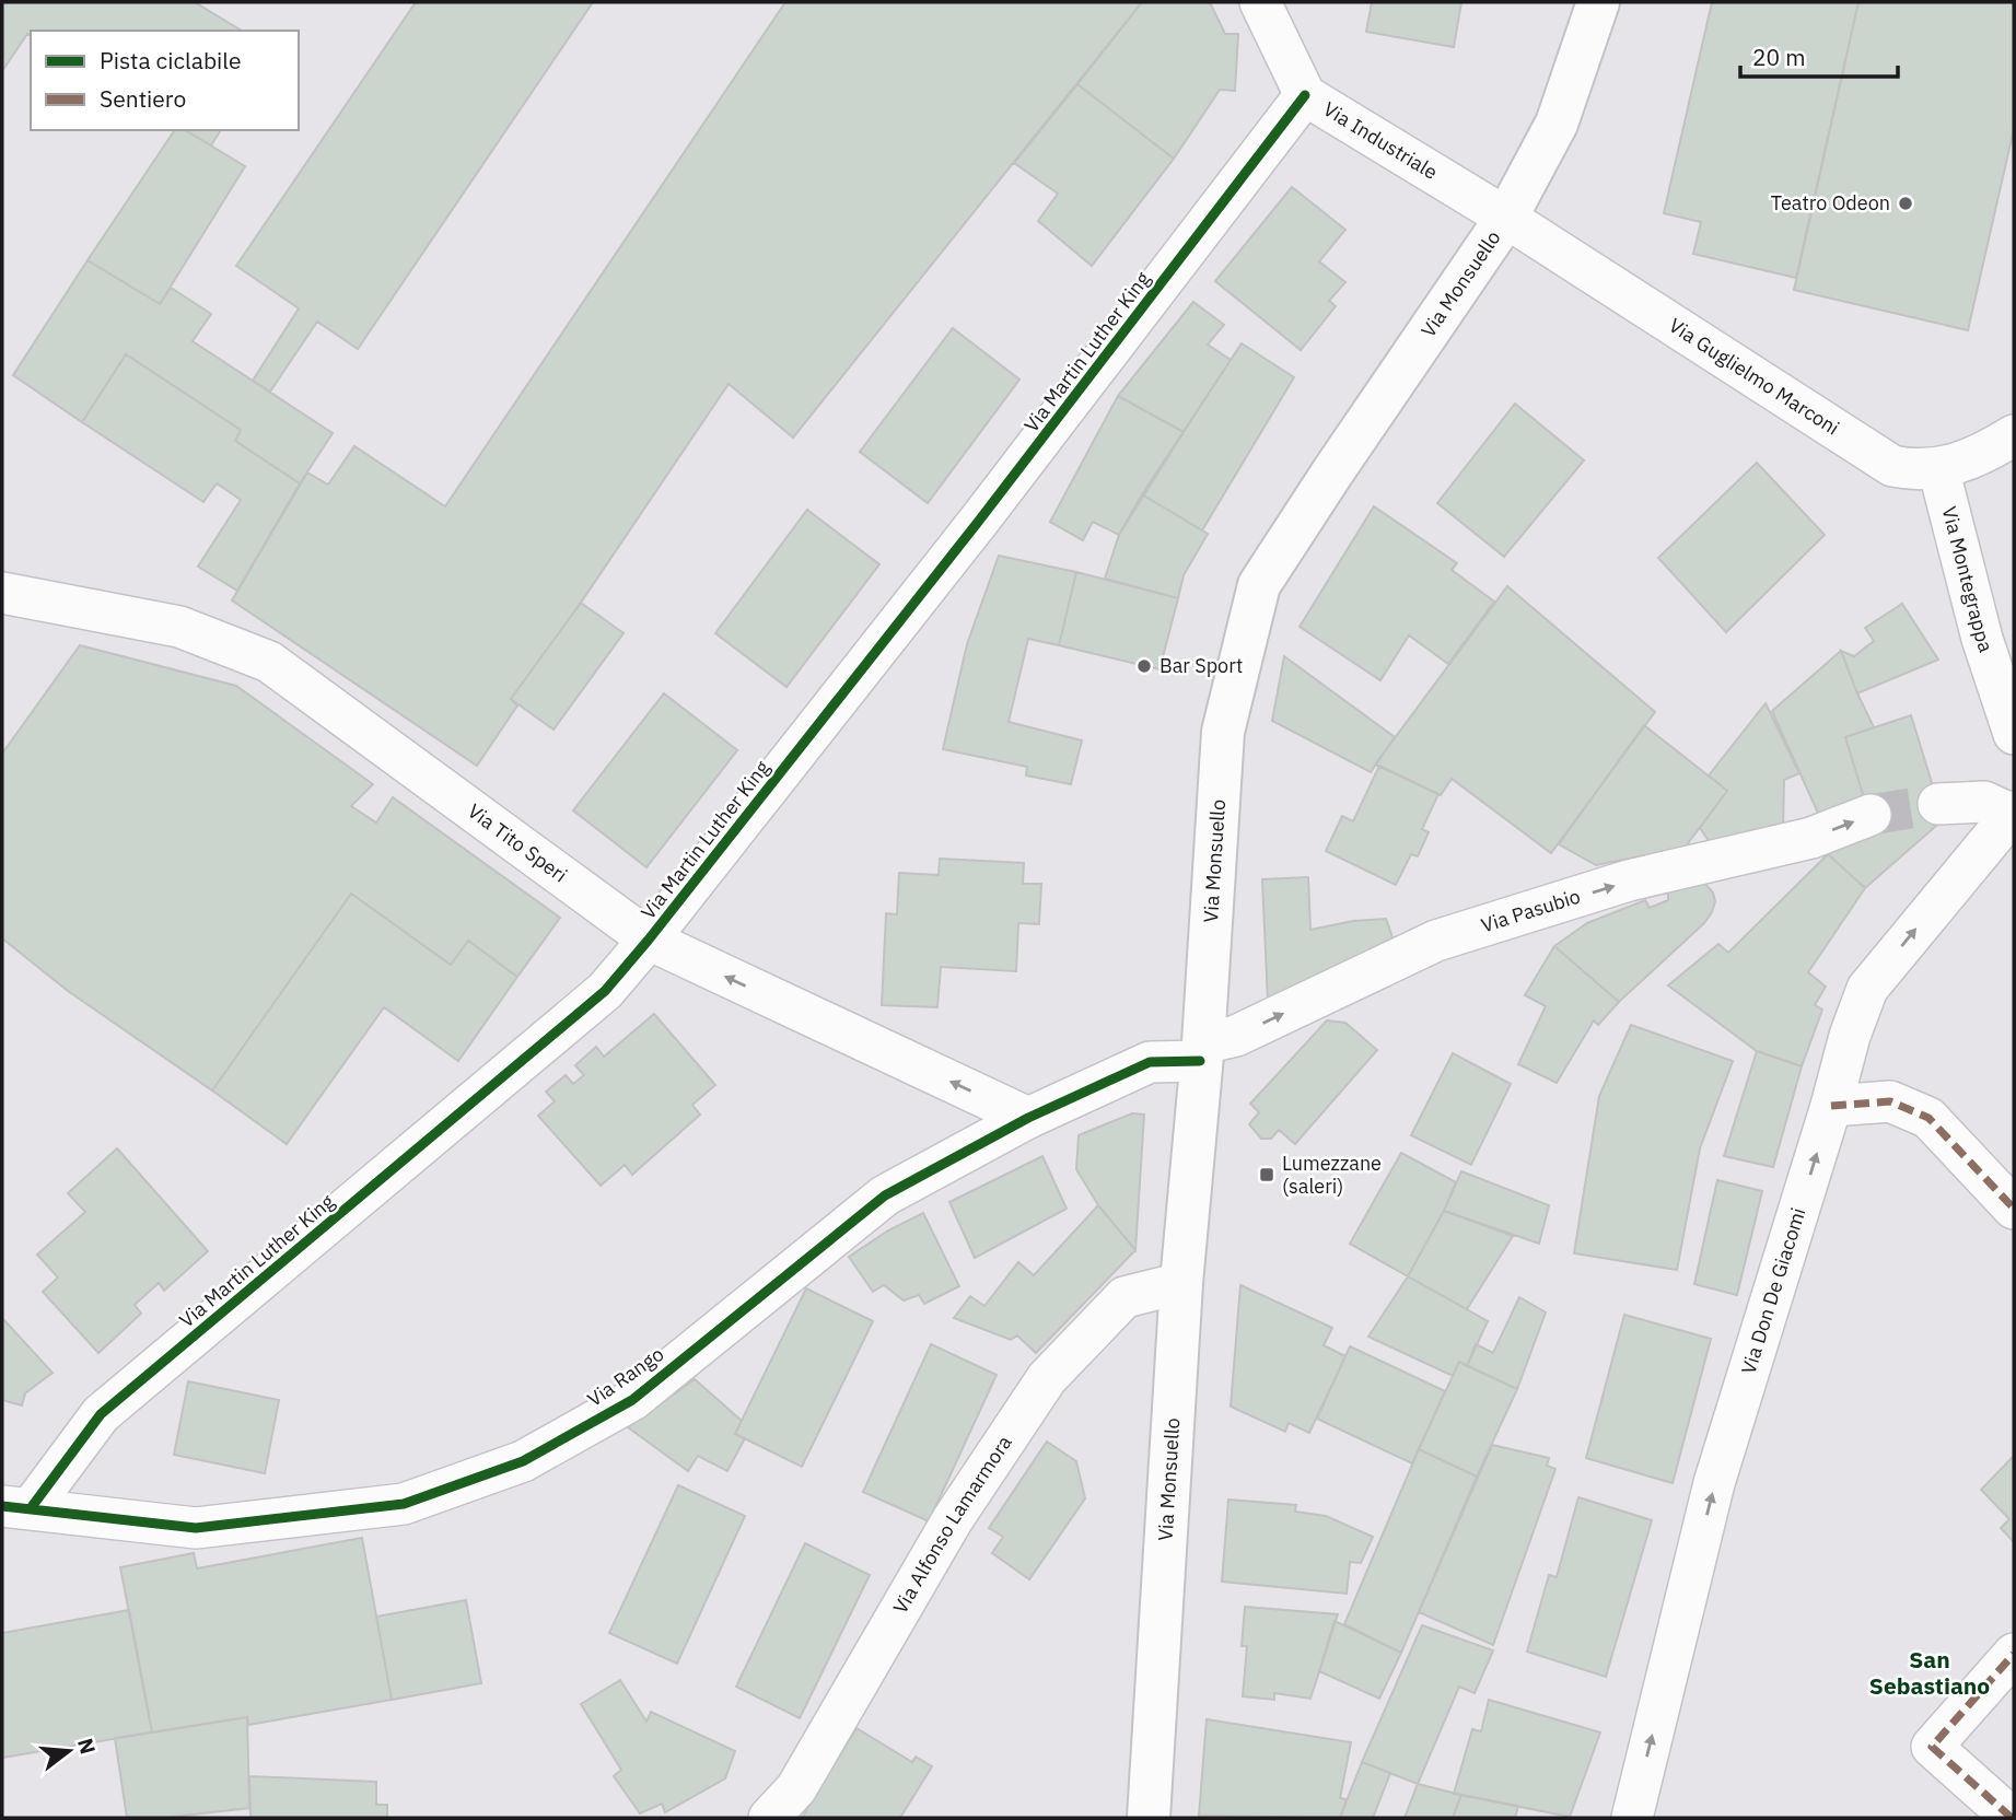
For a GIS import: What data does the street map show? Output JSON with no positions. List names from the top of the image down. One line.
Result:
{"streets":{"main road":["Via Monsuello"],"street":["Via Industriale","Via Martin Luther King","Via Guglielmo Marconi","Via Montegrappa","Via Tito Speri","Via Pasubio","Via Don De Giacomi","Via Rango","Via Alfonso Lamarmora"]},"crossings":[["Via Industriale","Via Monsuello"],["Via Industriale","Via Martin Luther King"],["Via Industriale","Via Guglielmo Marconi"],["Via Monsuello","Via Guglielmo Marconi"],["Via Monsuello","Via Pasubio"],["Via Monsuello","Via Rango"],["Via Monsuello","Via Alfonso Lamarmora"],["Via Martin Luther King","Via Tito Speri"],["Via Martin Luther King","Via Rango"],["Via Guglielmo Marconi","Via Montegrappa"],["Via Tito Speri","Via Rango"],["Via Pasubio","Via Rango"]],"one_way":["Via Tito Speri","Via Pasubio","Via Don De Giacomi"],"districts":["San Sebastiano"],"places":{"other":["Teatro Odeon","Bar Sport"],"transit":["Lumezzane (saleri)"]},"legend":["Pista ciclabile","Sentiero"],"scale_bar":"20 m","north":"right"}
